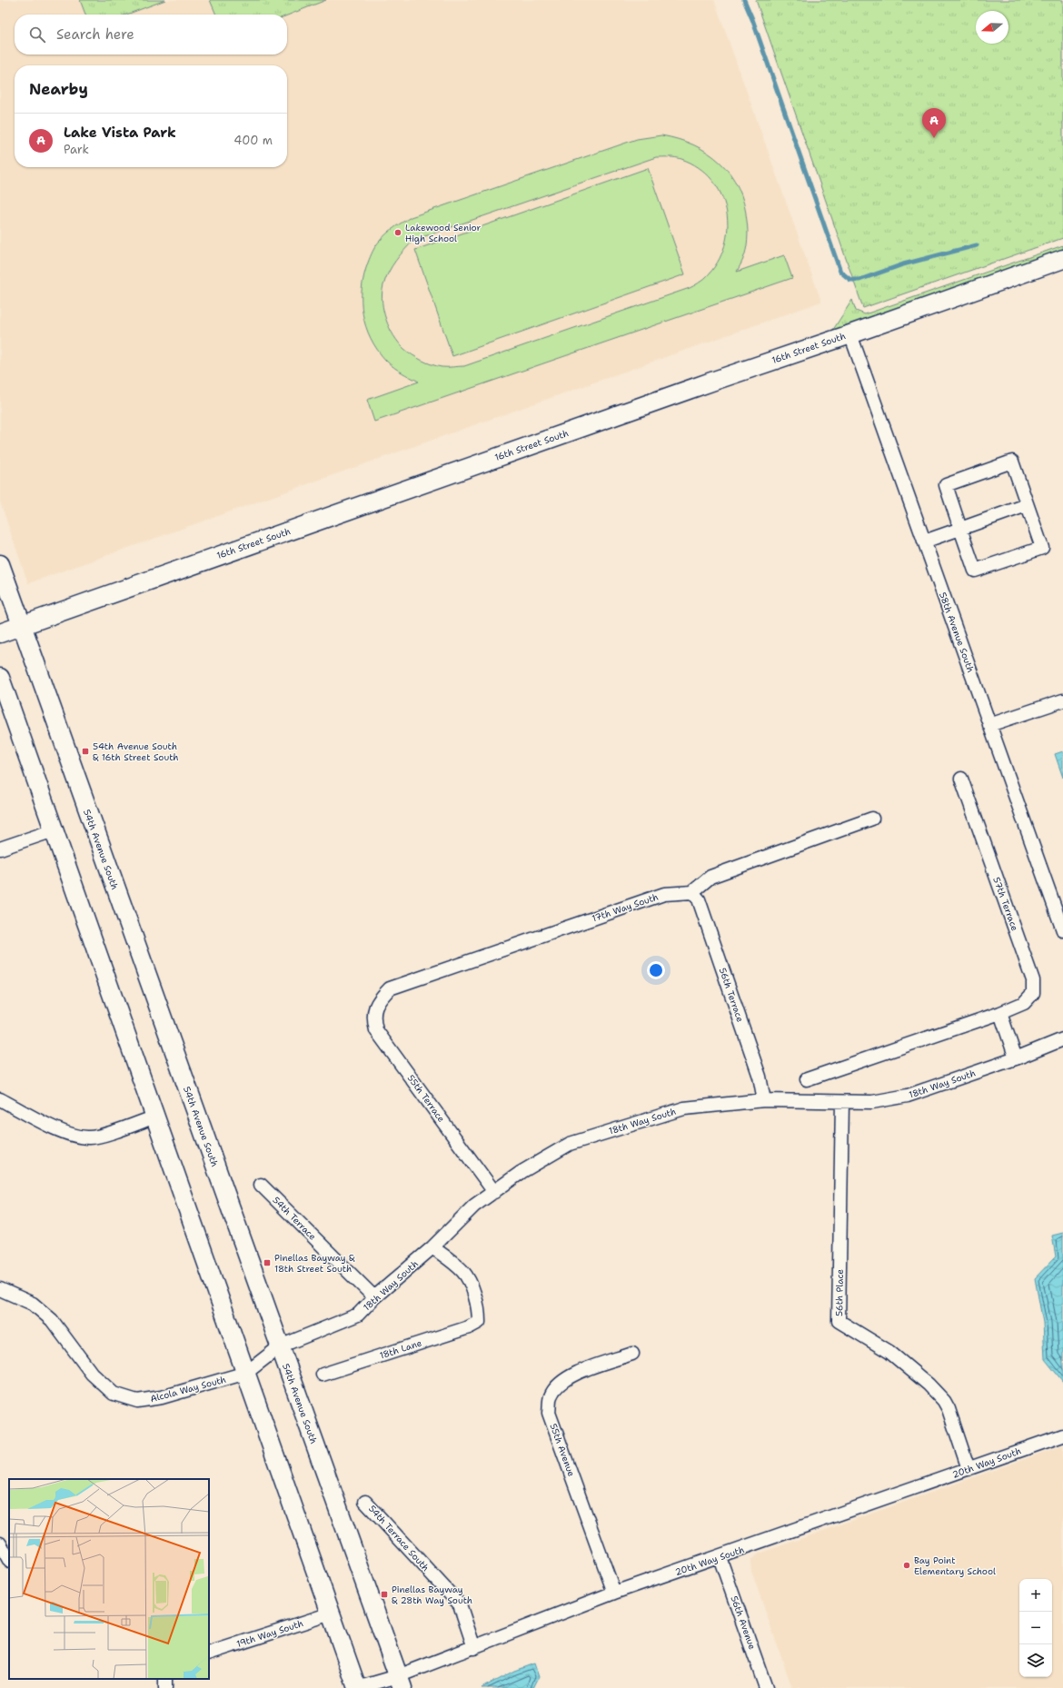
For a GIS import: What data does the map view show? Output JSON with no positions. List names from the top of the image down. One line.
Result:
{"streets":{"main road":["16th Street South","54th Avenue South"],"street":["58th Avenue South","57th Terrace","17th Way South","56th Terrace","18th Way South","55th Terrace","54th Terrace","56th Place","18th Lane","Alcola Way South","55th Avenue","20th Way South","54th Terrace South","56th Avenue","19th Way South"]},"crossings":[["16th Street South","58th Avenue South"],["16th Street South","54th Avenue South"],["54th Avenue South","18th Way South"],["54th Avenue South","20th Way South"],["17th Way South","56th Terrace"],["17th Way South","55th Terrace"],["56th Terrace","18th Way South"],["18th Way South","55th Terrace"],["18th Way South","54th Terrace"],["18th Way South","56th Place"],["18th Way South","18th Lane"],["18th Way South","Alcola Way South"],["56th Place","20th Way South"],["55th Avenue","20th Way South"],["20th Way South","54th Terrace South"],["20th Way South","56th Avenue"]],"places":{"other":["Lakewood Senior High School","Bay Point Elementary School"],"transit":["54th Avenue South & 16th Street South","Pinellas Bayway & 18th Street South","Pinellas Bayway & 28th Way South"]},"north":"left","page":{"search":"Search here","heading":"Nearby","pins":"A","list":[{"mark":"A","name":"Lake Vista Park","note":"Park","value":"400 m"}],"map_buttons":["+","−"]}}
